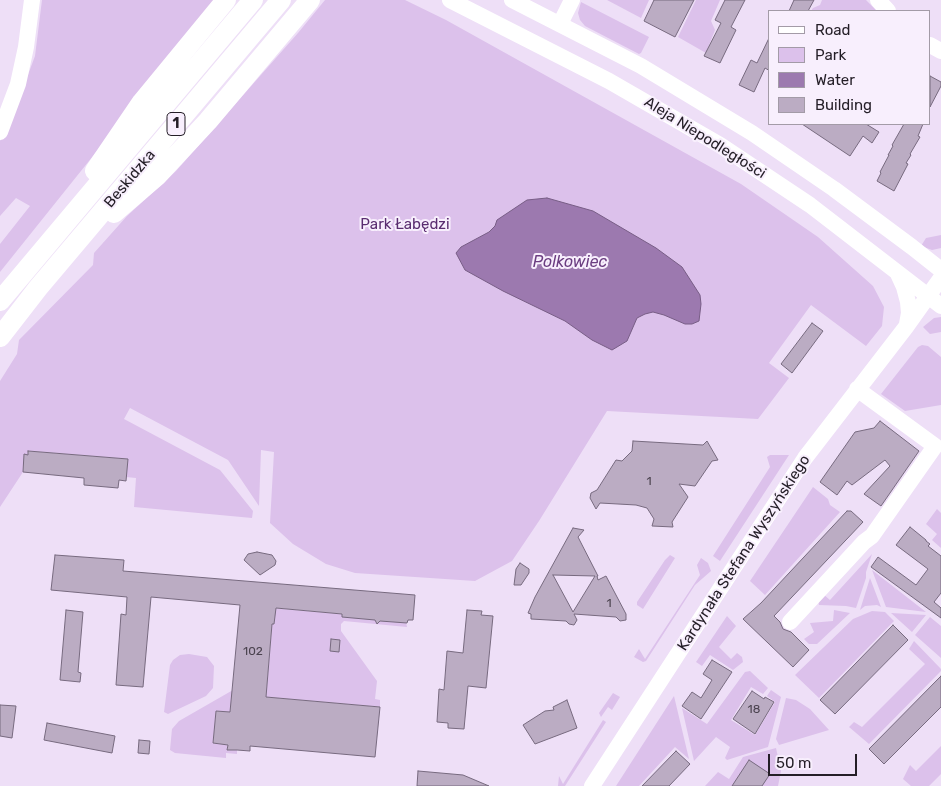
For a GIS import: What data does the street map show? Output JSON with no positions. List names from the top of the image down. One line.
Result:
{"streets":{"main road":["1","Beskidzka"],"street":["Aleja Niepodległości","Kardynała Stefana Wyszyńskiego"]},"crossings":[["Aleja Niepodległości","Kardynała Stefana Wyszyńskiego"]],"water":["Polkowiec"],"parks":["Park Łabędzi"],"house_numbers":["1","1","102","18"],"legend":["Road","Park","Water","Building"],"scale_bar":"50 m"}
